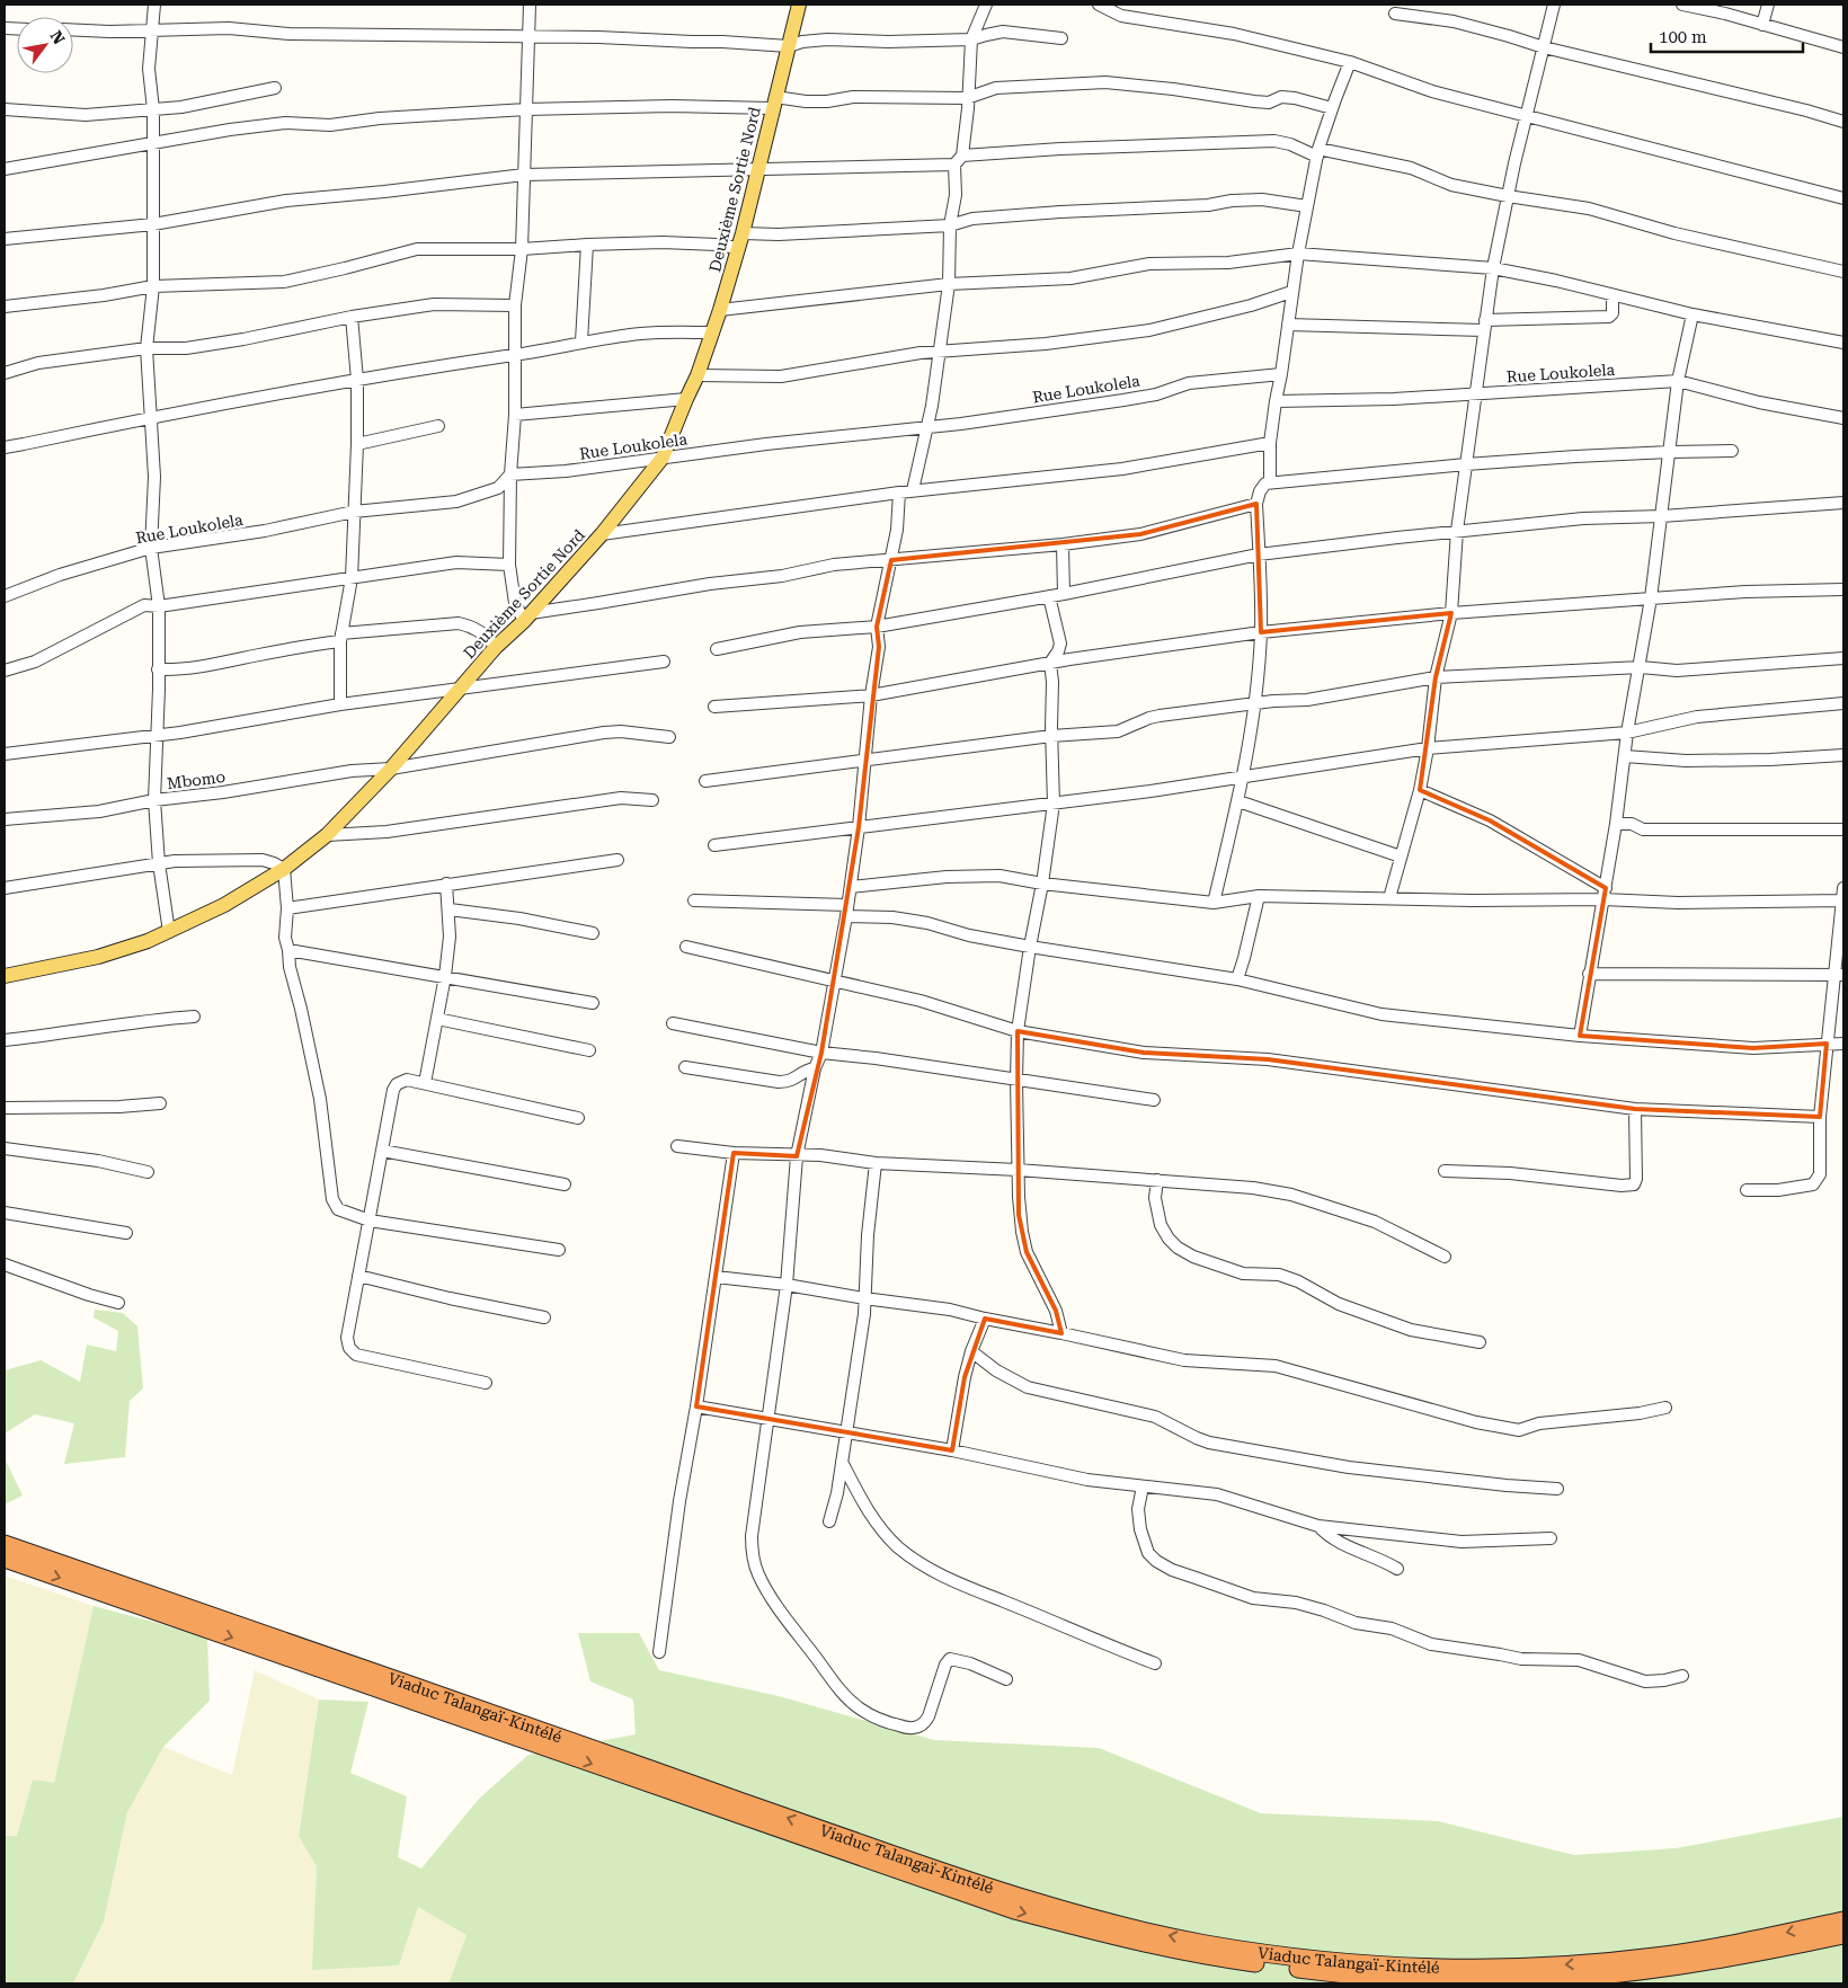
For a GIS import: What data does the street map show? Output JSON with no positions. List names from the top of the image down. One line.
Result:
{"streets":{"highway":["Viaduc Talangaï-Kintélé"],"main road":["Deuxième Sortie Nord"],"street":["Rue Loukolela","Mbomo"]},"crossings":[["Deuxième Sortie Nord","Rue Loukolela"],["Deuxième Sortie Nord","Mbomo"]],"scale_bar":"100 m","north":"top right"}
